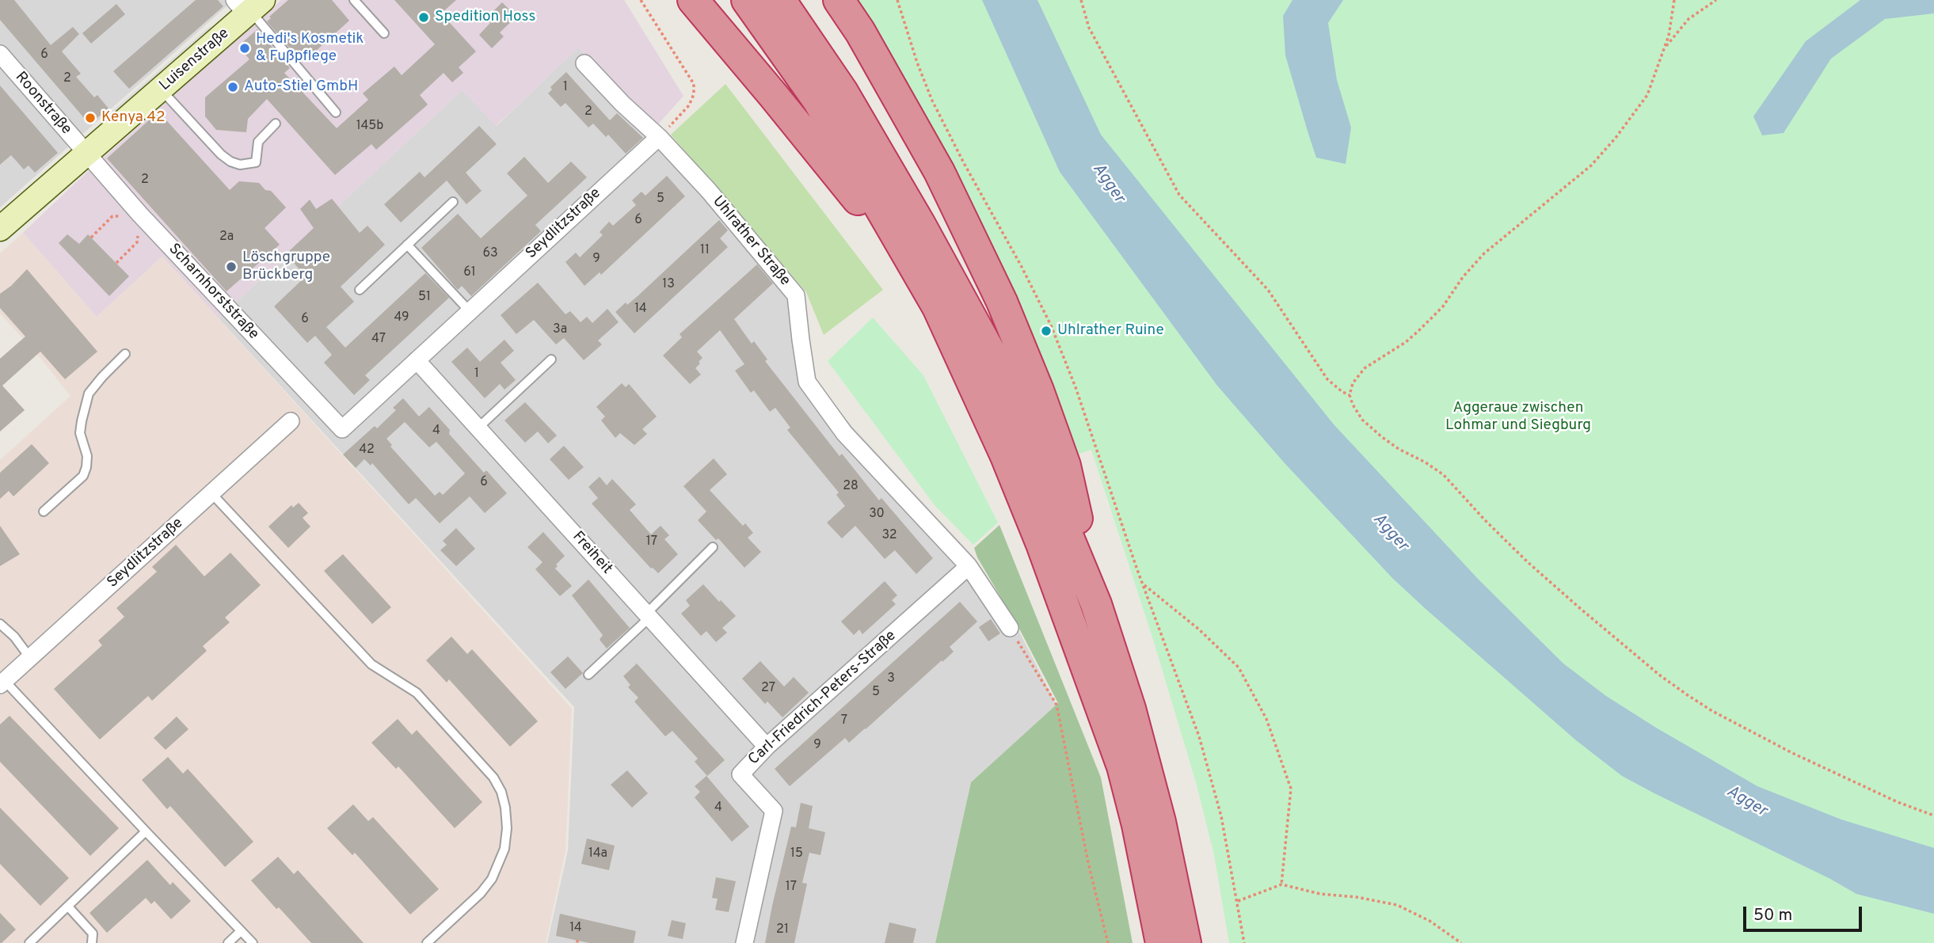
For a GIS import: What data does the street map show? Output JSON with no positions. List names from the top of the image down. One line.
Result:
{"streets":{"main road":["Luisenstraße"],"street":["Roonstraße","Seydlitzstraße","Uhlrather Straße","Scharnhorststraße","Freiheit","Carl-Friedrich-Peters-Straße"]},"crossings":[["Luisenstraße","Roonstraße"],["Luisenstraße","Scharnhorststraße"],["Roonstraße","Scharnhorststraße"],["Seydlitzstraße","Uhlrather Straße"],["Seydlitzstraße","Scharnhorststraße"],["Seydlitzstraße","Freiheit"],["Uhlrather Straße","Carl-Friedrich-Peters-Straße"],["Freiheit","Carl-Friedrich-Peters-Straße"]],"water":["Agger"],"parks":["Aggeraue zwischen Lohmar und Siegburg"],"places":["Spedition Hoss","Hedi's Kosmetik & Fußpflege","Auto-Stiel GmbH","Kenya 42","Löschgruppe Brückberg","Uhlrather Ruine"],"house_numbers":["6","2","1","2","145b","2","5","6","2a","11","63","9","61","13","51","14","49","6","3a","47","1","4","42","6","28","30","32","17","3","27","5","7","9","4","14a","15","17","14","21"],"scale_bar":"50 m"}
